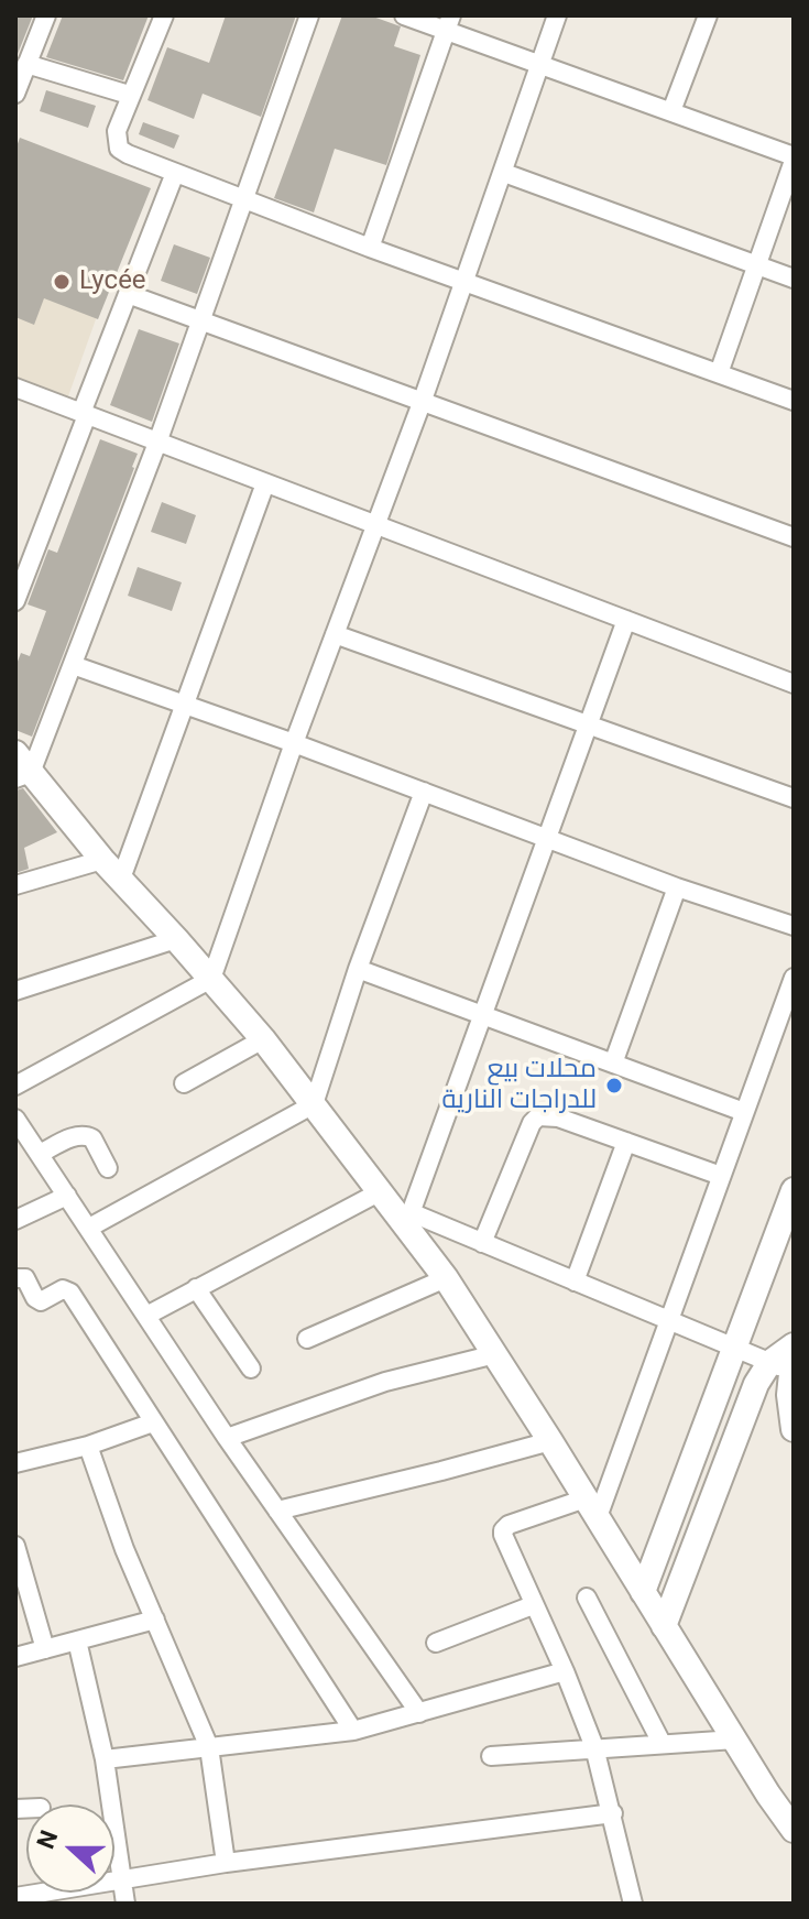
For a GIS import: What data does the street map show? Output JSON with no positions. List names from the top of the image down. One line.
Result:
{"places":["Lycée","محلات بيع للدراجات النارية"],"north":"left"}
